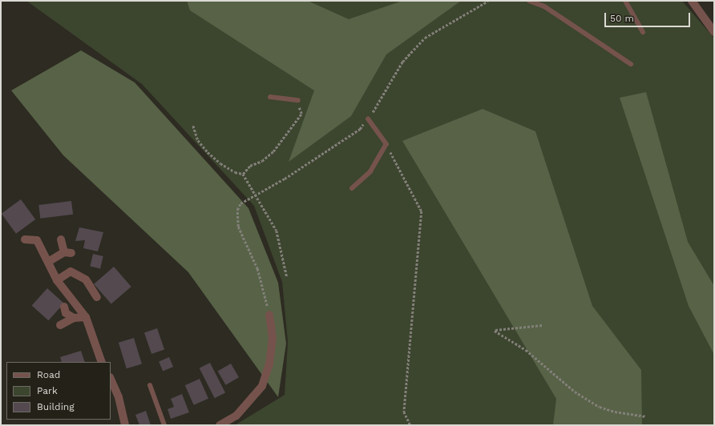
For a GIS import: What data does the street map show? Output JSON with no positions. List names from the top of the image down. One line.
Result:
{"legend":["Road","Park","Building"],"scale_bar":"50 m"}
